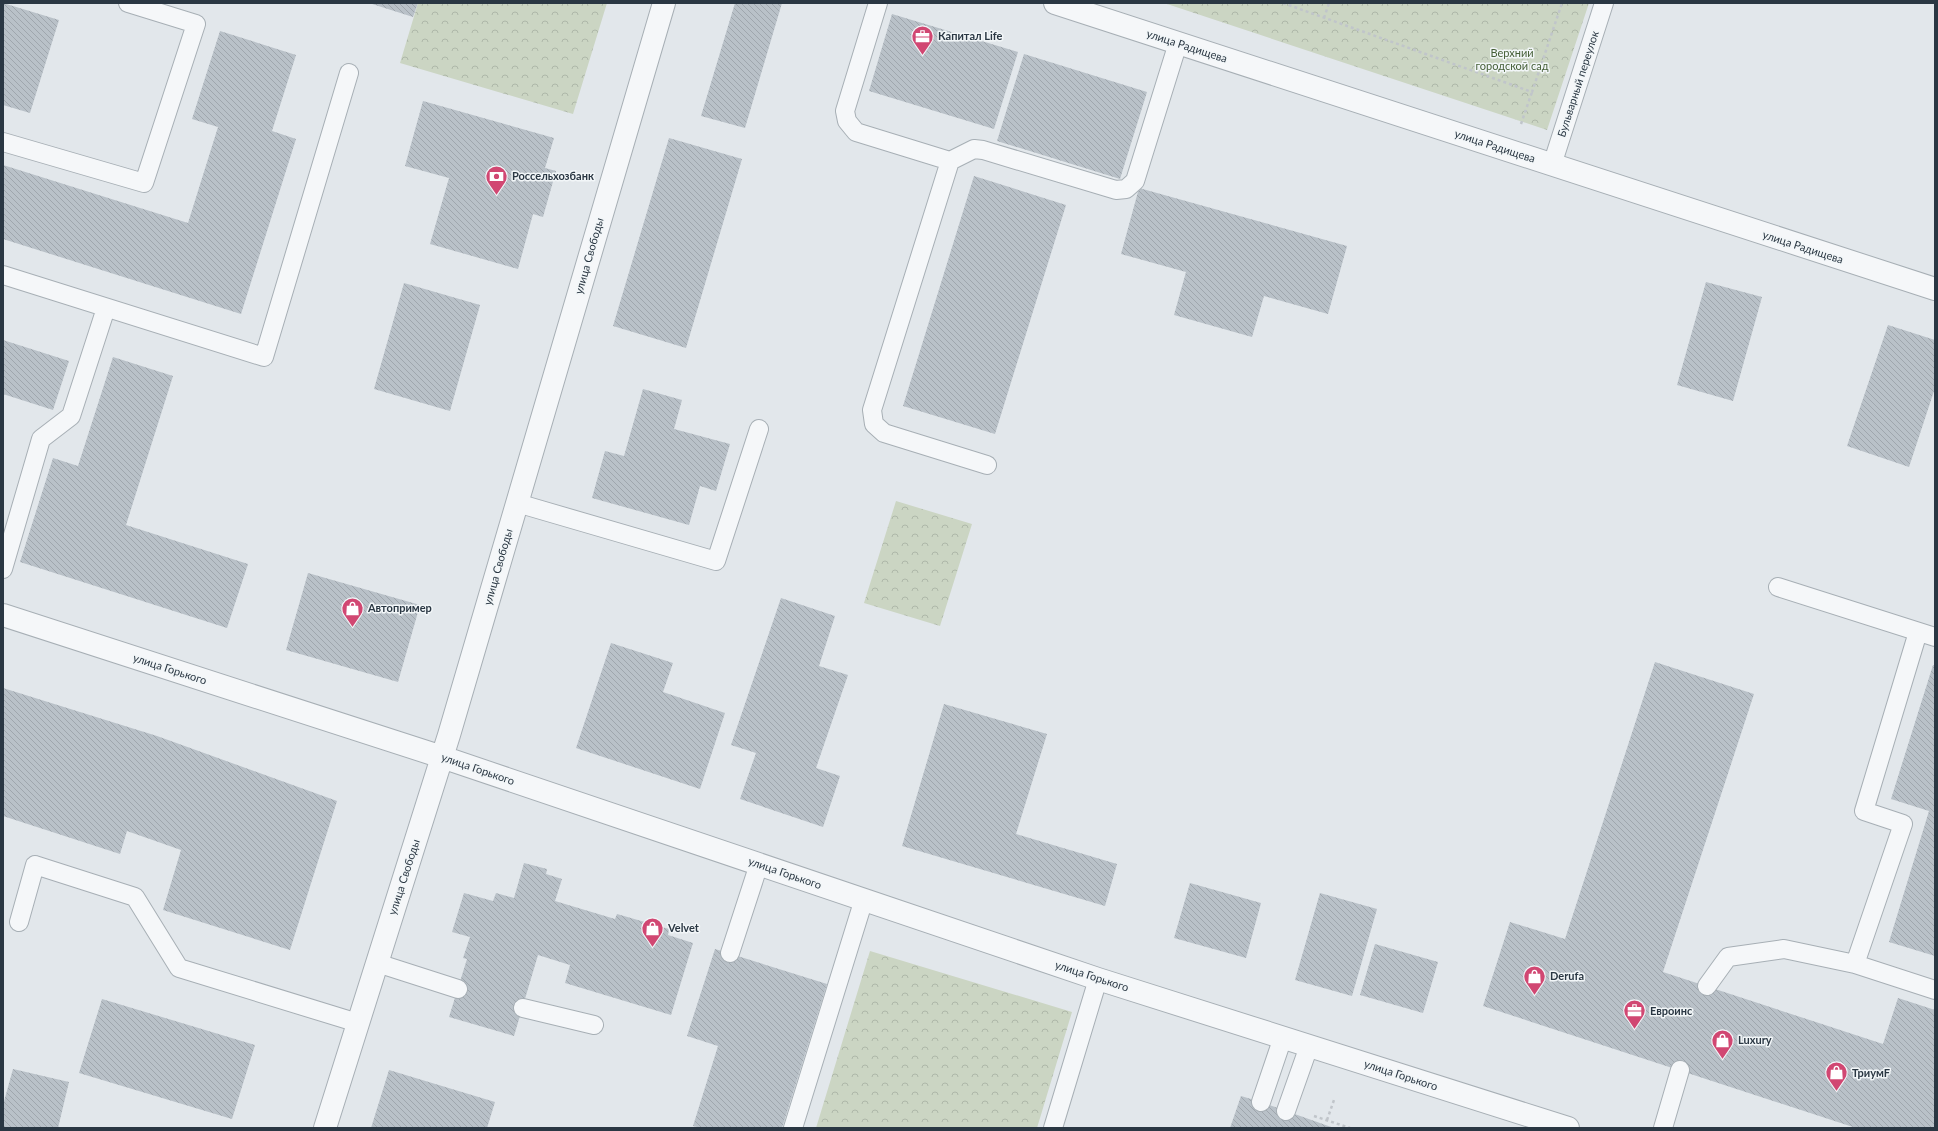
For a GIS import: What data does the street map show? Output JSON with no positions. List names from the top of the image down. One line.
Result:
{"streets":{"street":["улица Радищева","улица Свободы","улица Горького"],"lane":["Бульварный переулок"]},"crossings":[["улица Радищева","Бульварный переулок"],["улица Свободы","улица Горького"]],"parks":["Верхний городской сад"],"places":{"office":["Капитал Life","Евроинс"],"bank":["Россельхозбанк"],"shop":["Автопример","Velvet","Derufa","Luxury","ТриумF"]}}
